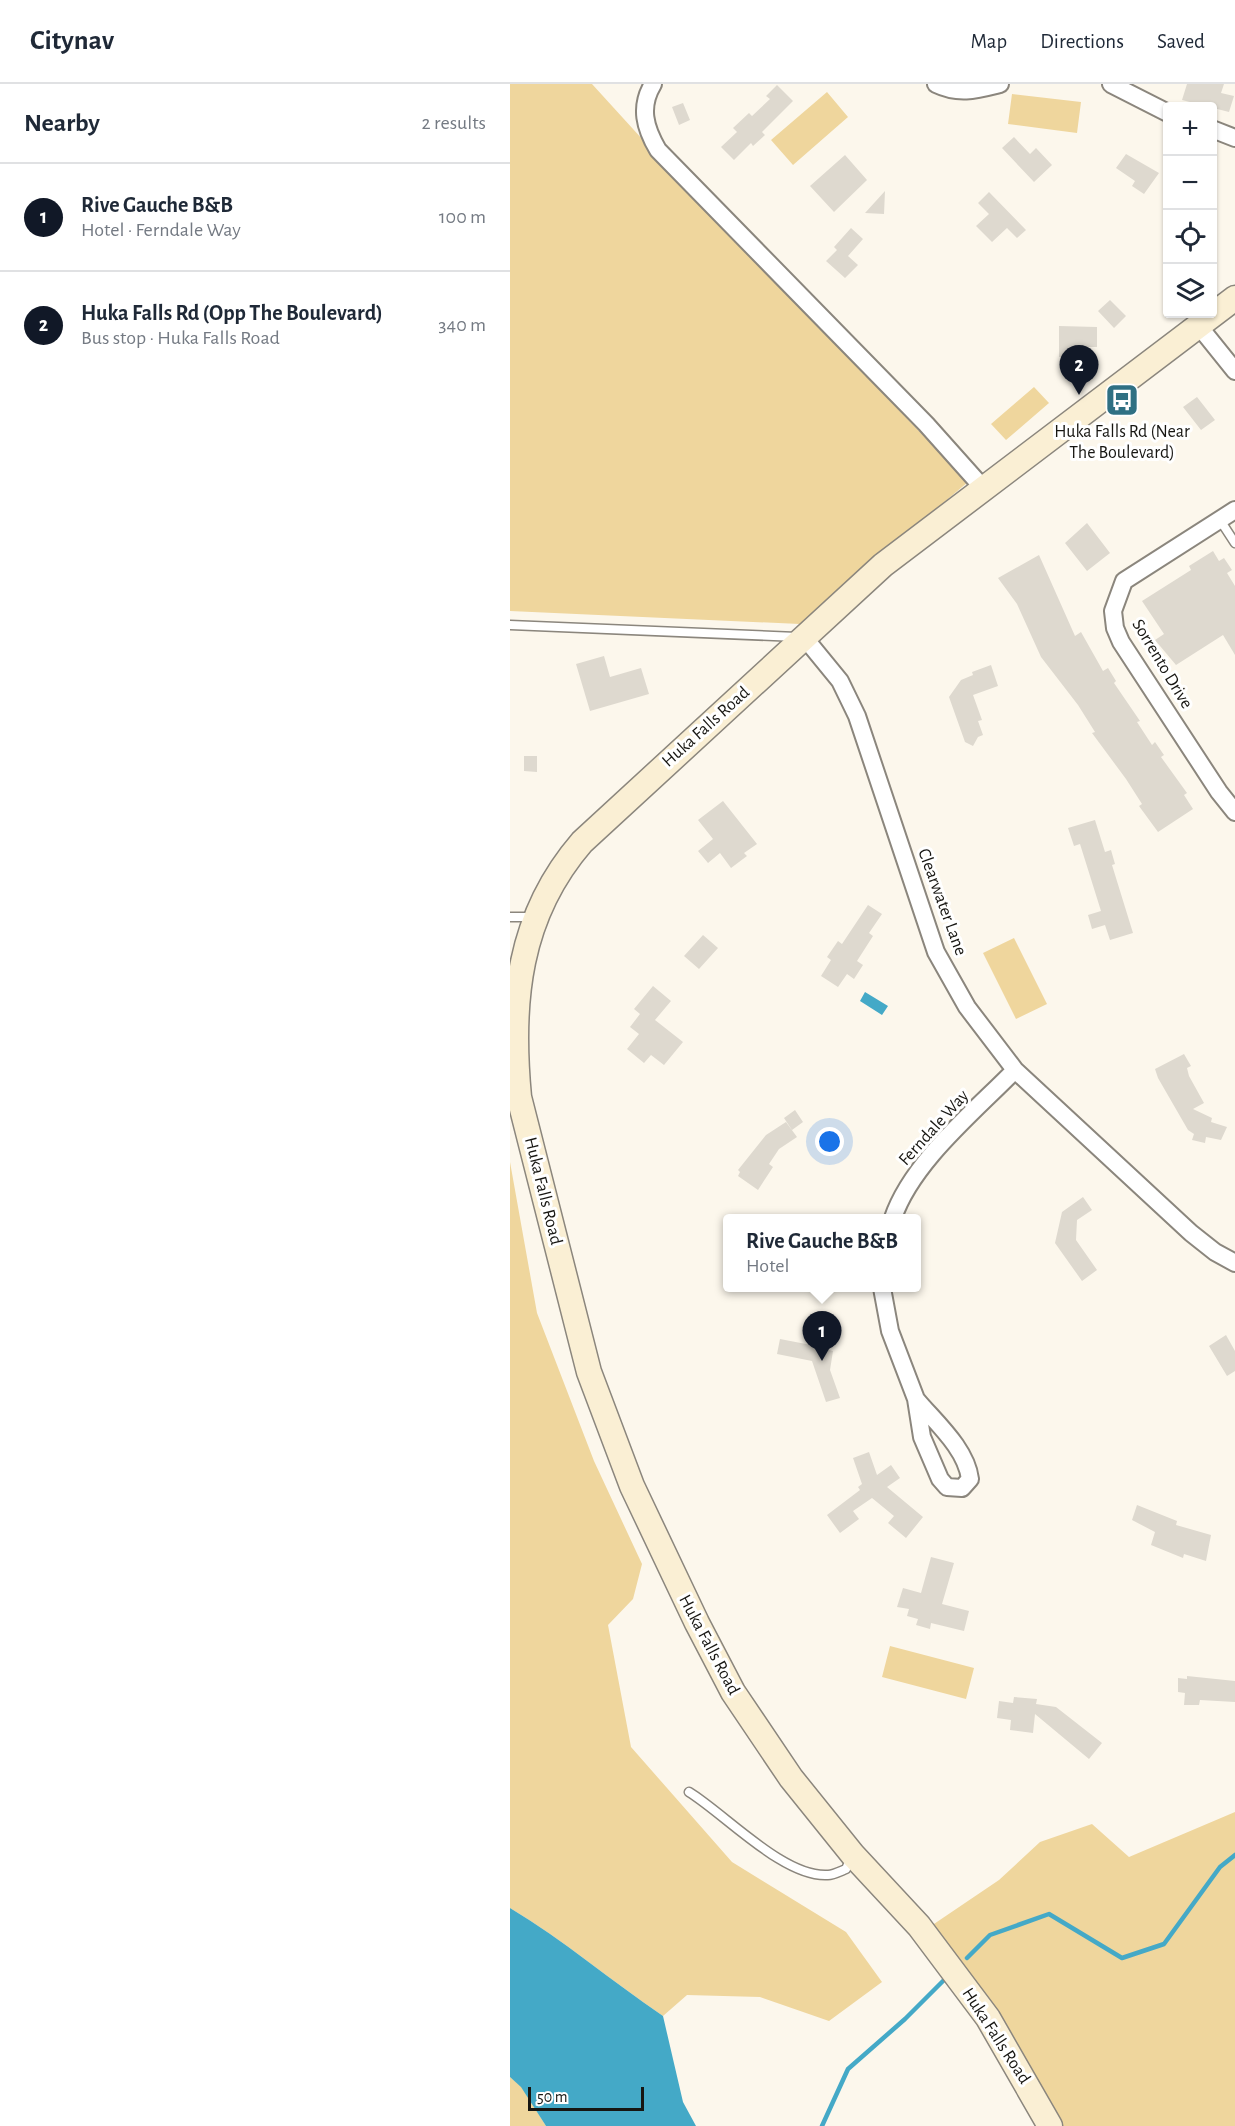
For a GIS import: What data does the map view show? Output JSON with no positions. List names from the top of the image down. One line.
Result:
{"streets":{"street":["Sorrento Drive","Huka Falls Road","Clearwater Lane","Ferndale Way"]},"crossings":[["Huka Falls Road","Clearwater Lane"],["Clearwater Lane","Ferndale Way"]],"places":{"bus stop":["Huka Falls Rd (Near The Boulevard)"]},"scale_bar":"50 m","page":{"header":"Citynav","nav":["Map","Directions","Saved"],"heading":["Nearby","2 results"],"map_buttons":["+","−"],"list":[{"mark":"1","name":"Rive Gauche B&B","note":"Hotel · Ferndale Way","value":"100 m"},{"mark":"2","name":"Huka Falls Rd (Opp The Boulevard)","note":"Bus stop · Huka Falls Road","value":"340 m"}],"pins":["2","1"],"popup":["Rive Gauche B&B","Hotel"],"scale":"50 m"}}
